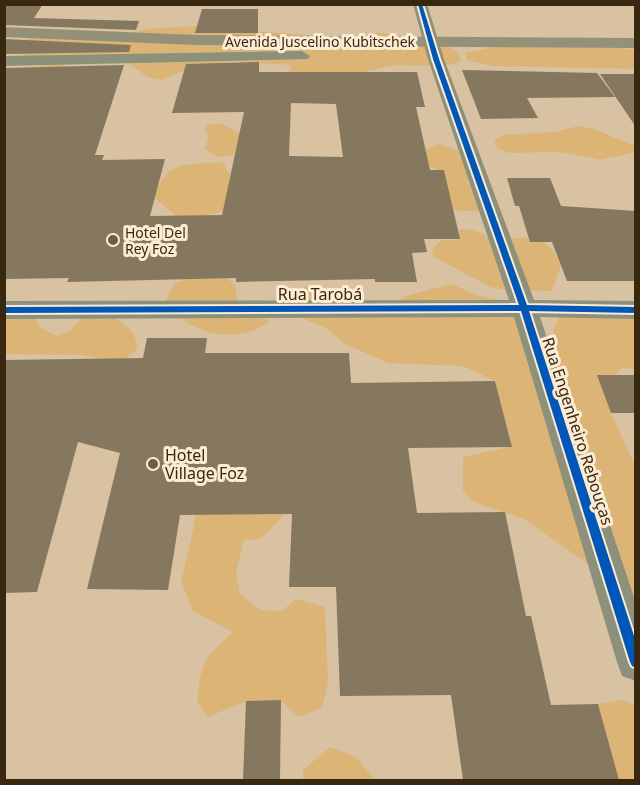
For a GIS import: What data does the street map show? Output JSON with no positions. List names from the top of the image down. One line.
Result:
{"streets":{"main road":["Avenida Juscelino Kubitschek"],"street":["Rua Tarobá","Rua Engenheiro Rebouças"]},"crossings":[["Avenida Juscelino Kubitschek","Rua Engenheiro Rebouças"],["Rua Tarobá","Rua Engenheiro Rebouças"]],"places":["Hotel Del Rey Foz","Hotel Village Foz"]}
